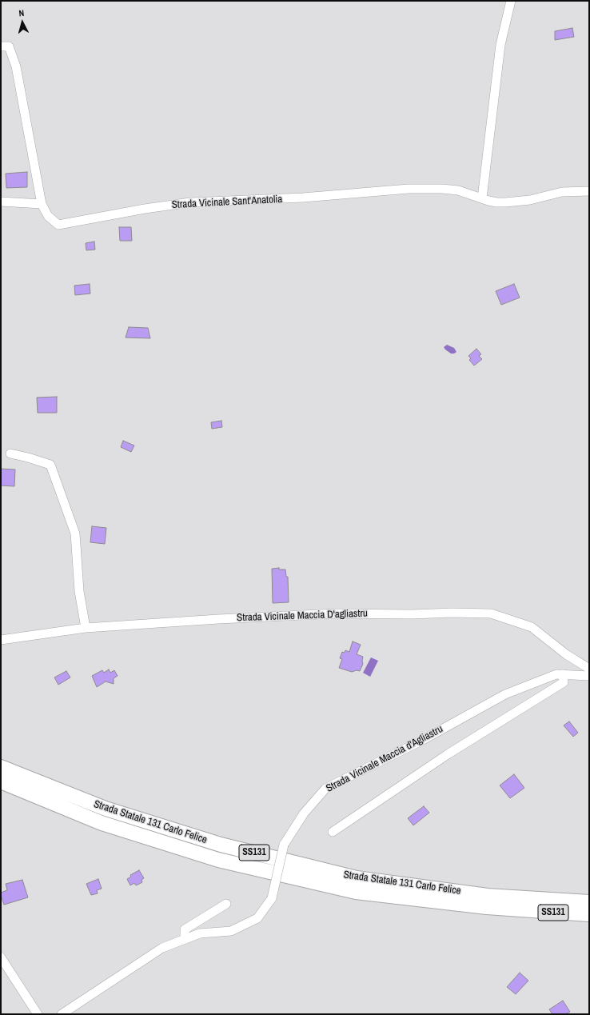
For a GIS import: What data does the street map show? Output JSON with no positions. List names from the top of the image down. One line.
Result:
{"streets":{"highway":["Strada Statale 131 Carlo Felice","SS131"],"street":["Strada Vicinale Sant'Anatolia","Strada Vicinale Maccia D'agliastru","Strada Vicinale Maccia d'Agliastru"]},"north":"top"}
